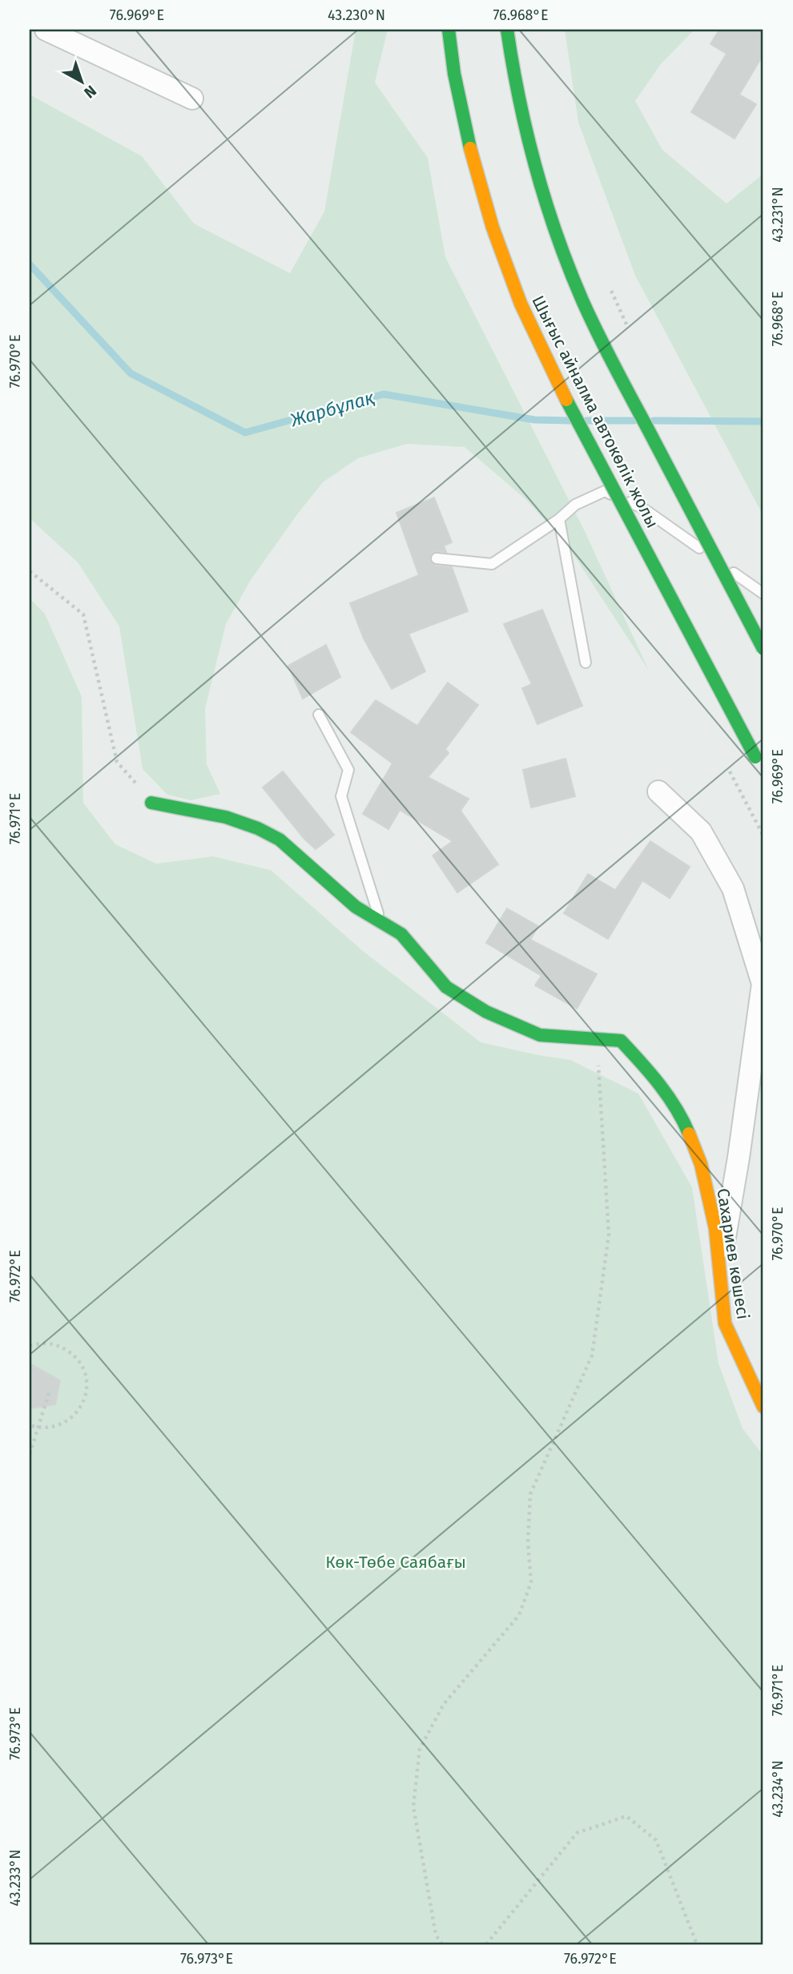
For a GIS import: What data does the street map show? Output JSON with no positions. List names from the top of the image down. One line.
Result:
{"streets":{"main road":["Шығыс айналма автокөлік жолы","Сахариев көшесі"]},"water":["Жарбұлақ"],"parks":["Көк-Төбе Саябағы"],"north":"bottom right","coordinates":["76.969°E","43.230°N","76.968°E","43.231°N","76.970°E","76.971°E","76.972°E","76.973°E","43.234°N","43.233°N"]}
